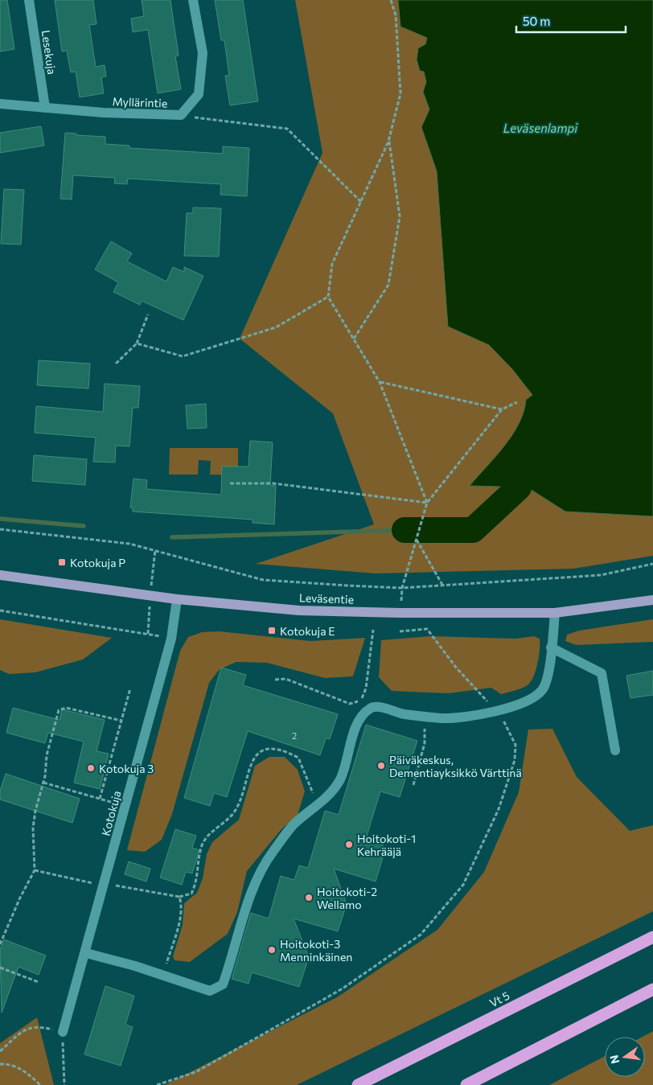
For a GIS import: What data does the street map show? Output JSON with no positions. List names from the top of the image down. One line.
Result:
{"streets":{"highway":["Vt 5"],"main road":["Leväsentie"],"street":["Lesekuja","Myllärintie","Kotokuja"]},"crossings":[["Lesekuja","Myllärintie"],["Leväsentie","Kotokuja"]],"water":["Leväsenlampi"],"places":{"transit":["Kotokuja P","Kotokuja E"],"other":["Päiväkeskus, Dementiayksikkö Värttinä","Kotokuja 3","Hoitokoti-1 Kehrääjä","Hoitokoti-2 Wellamo","Hoitokoti-3 Menninkäinen"]},"house_numbers":["2"],"scale_bar":"50 m","north":"left"}
